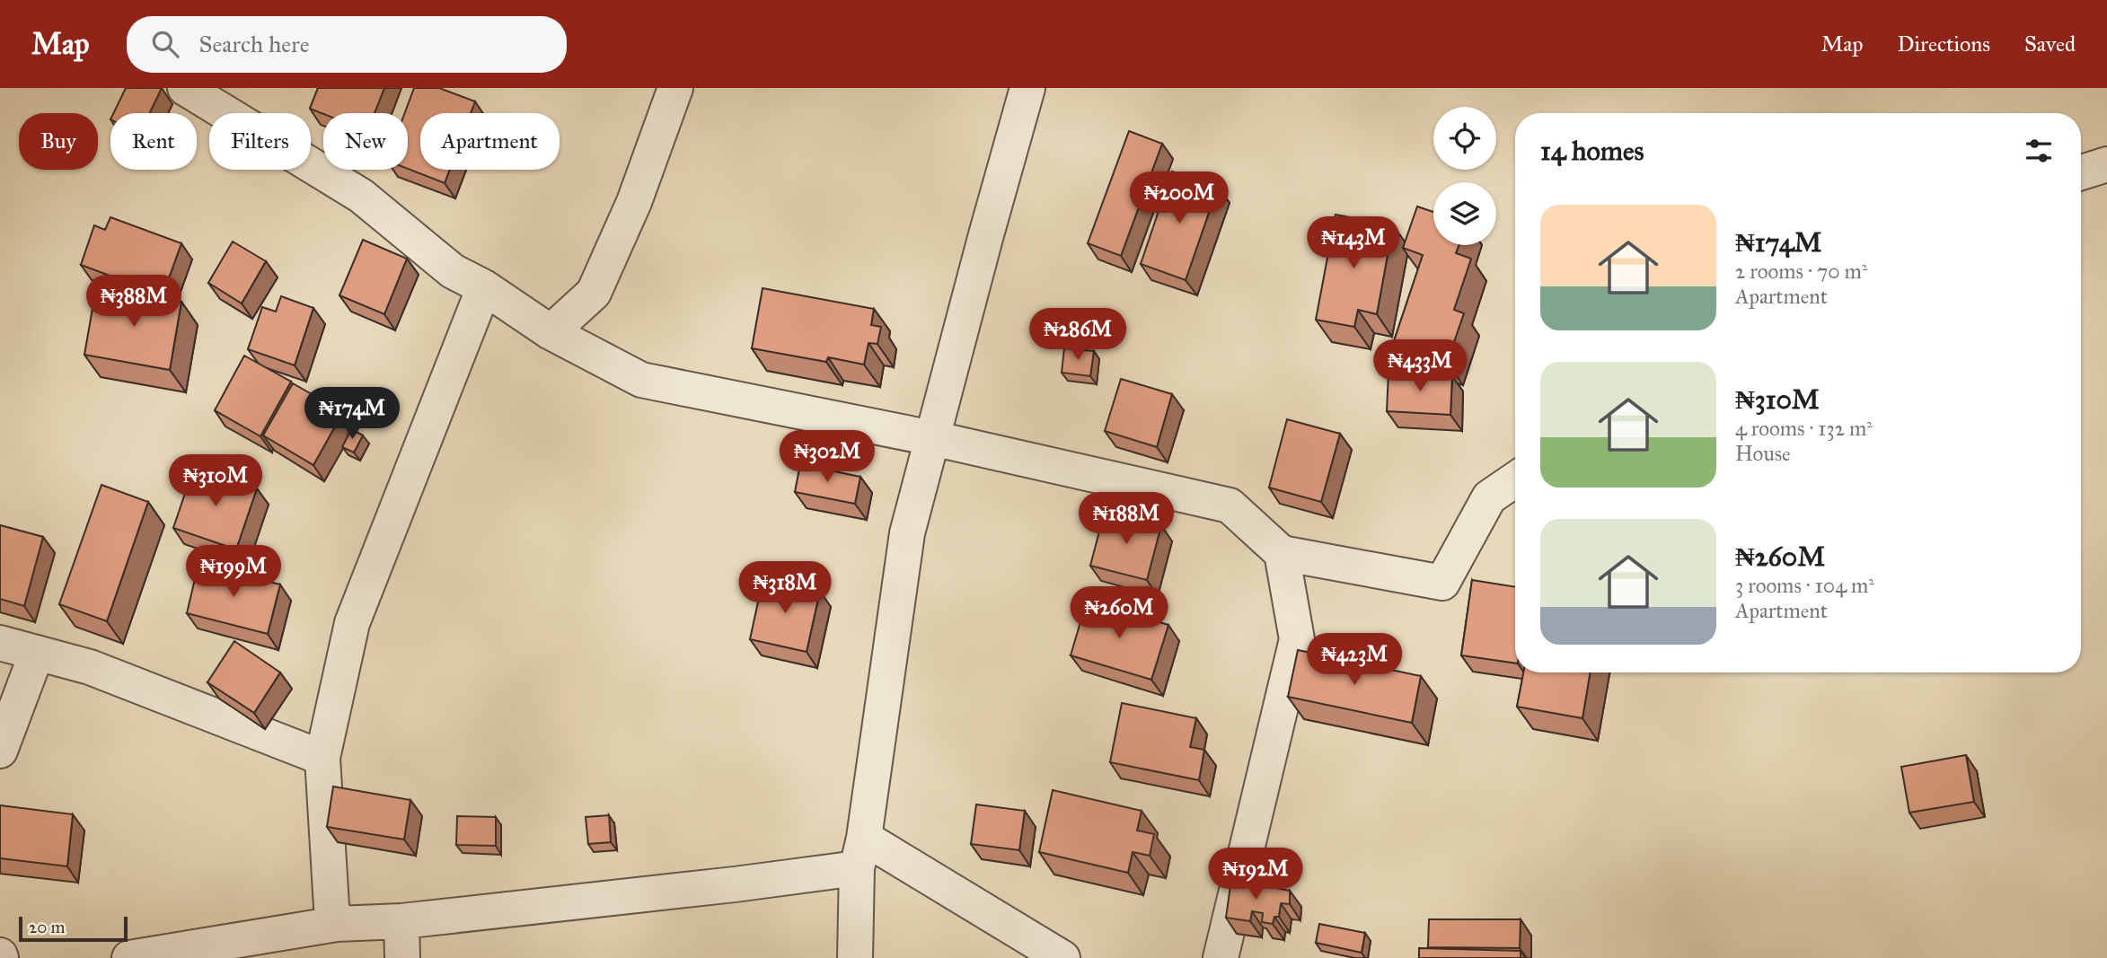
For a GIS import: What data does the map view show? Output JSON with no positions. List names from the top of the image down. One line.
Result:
{"scale_bar":"20 m","page":{"header":"Map","search":"Search here","nav":["Map","Directions","Saved"],"chip":["Buy","Rent","Filters","New","Apartment"],"heading":"14 homes","price":["₦200M","₦143M","₦388M","₦286M","₦433M","₦174M","₦302M","₦310M","₦188M","₦199M","₦318M","₦260M","₦423M","₦192M"],"list":[{"name":"₦174M","note":"2 rooms · 70 m² · Apartment"},{"name":"₦310M","note":"4 rooms · 132 m² · House"},{"name":"₦260M","note":"3 rooms · 104 m² · Apartment"}],"scale":"20 m"}}
